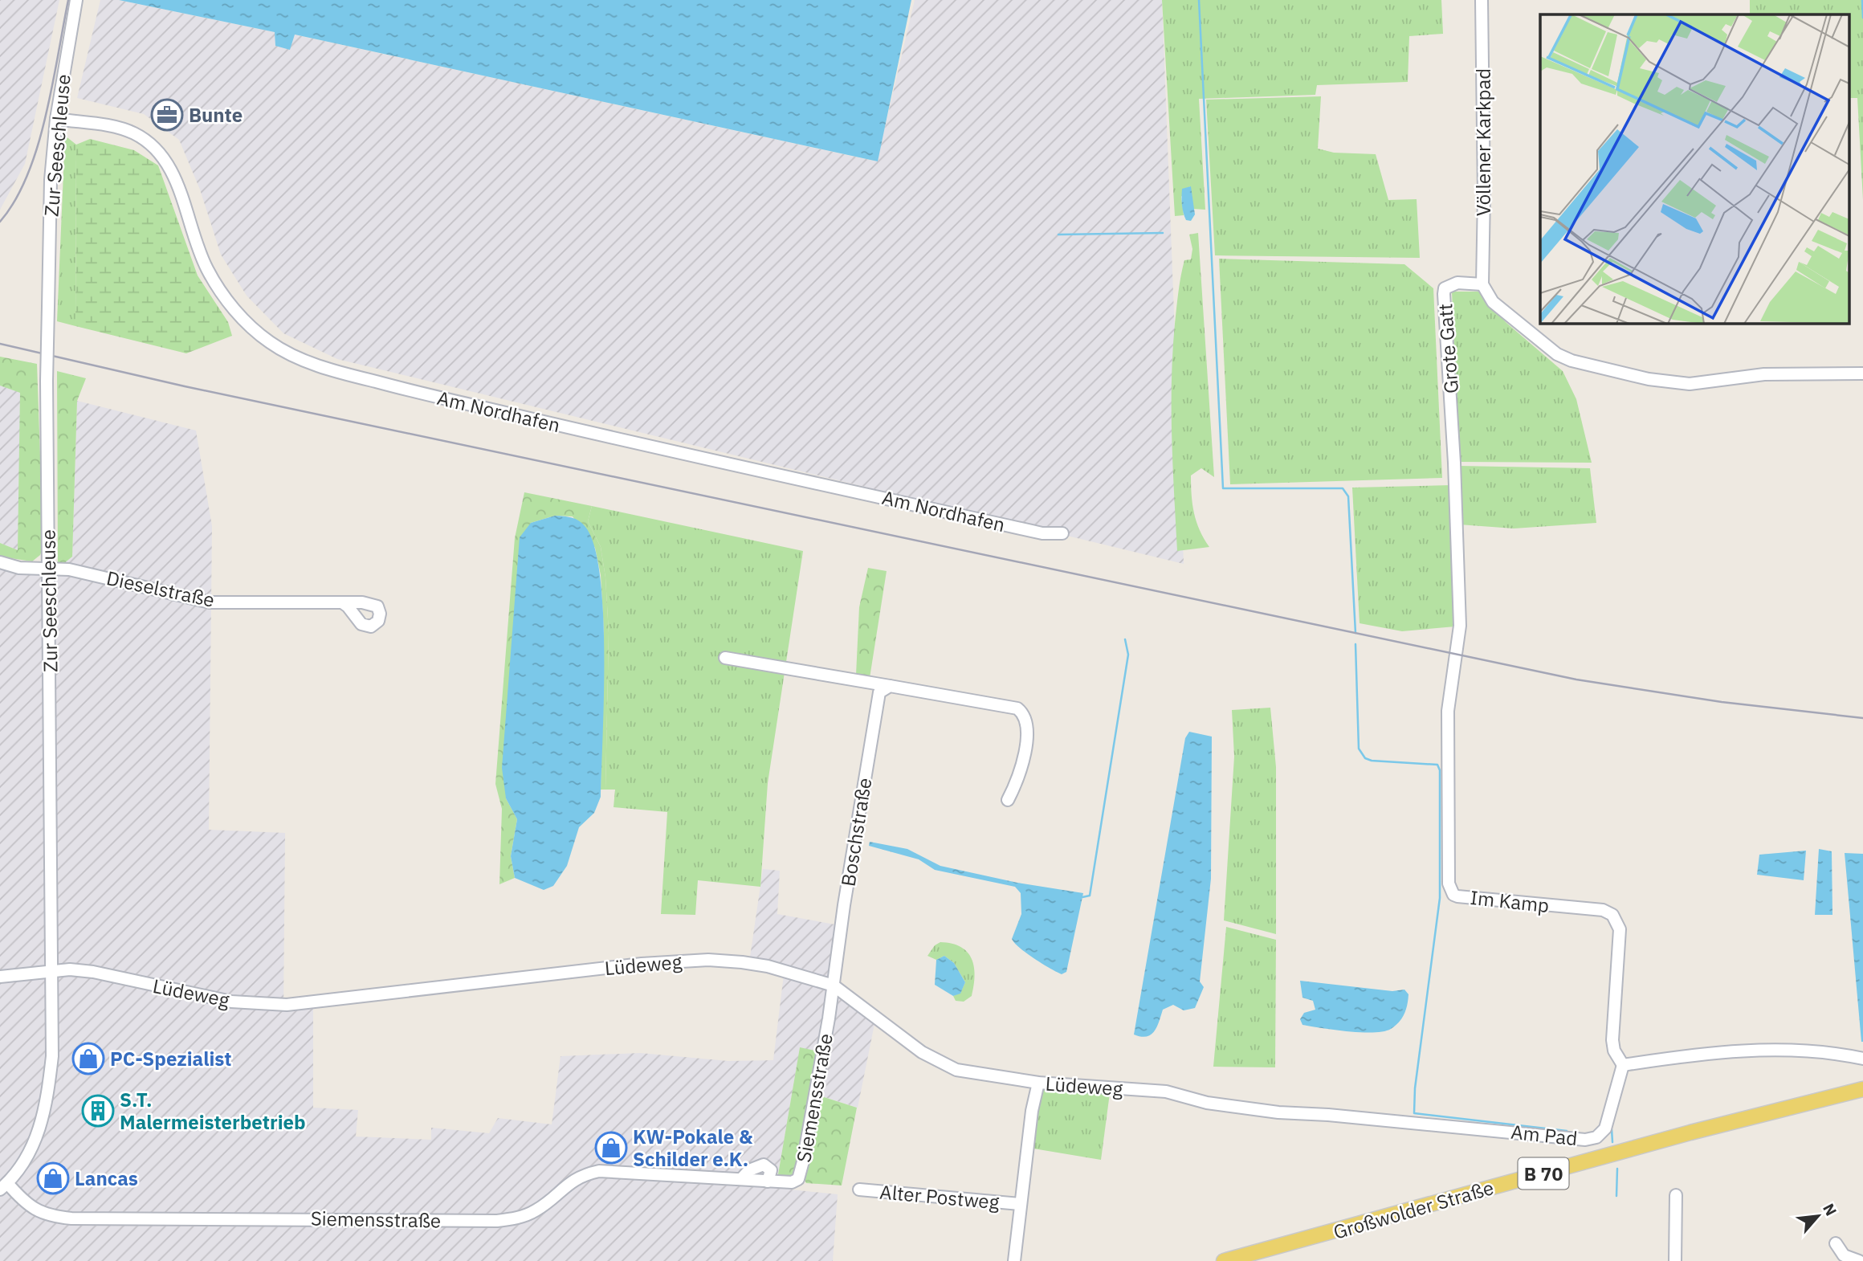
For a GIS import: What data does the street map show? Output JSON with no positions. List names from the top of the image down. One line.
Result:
{"streets":{"main road":["B 70","Großwolder Straße"],"street":["Völlener Karkpad","Zur Seeschleuse","Grote Gatt","Am Nordhafen","Dieselstraße","Boschstraße","Im Kamp","Lüdeweg","Siemensstraße","Am Pad","Alter Postweg"]},"crossings":[["Völlener Karkpad","Grote Gatt"],["Zur Seeschleuse","Am Nordhafen"],["Zur Seeschleuse","Dieselstraße"],["Zur Seeschleuse","Lüdeweg"],["Zur Seeschleuse","Siemensstraße"],["Grote Gatt","Im Kamp"],["Boschstraße","Lüdeweg"],["Boschstraße","Siemensstraße"],["Im Kamp","Am Pad"],["Lüdeweg","Siemensstraße"],["Lüdeweg","Am Pad"],["Lüdeweg","Alter Postweg"]],"places":{"office":["Bunte"],"shop":["PC-Spezialist","KW-Pokale & Schilder e.K.","Lancas"],"building":["S.T. Malermeisterbetrieb"]},"north":"top right"}
